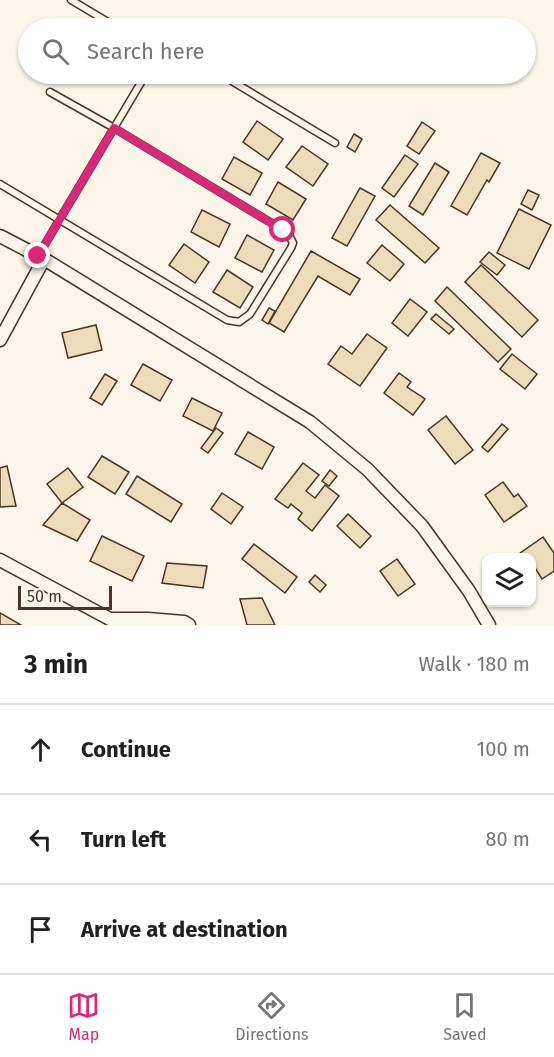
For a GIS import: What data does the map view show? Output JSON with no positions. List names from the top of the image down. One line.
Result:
{"scale_bar":"50 m","page":{"search":"Search here","scale":"50 m","heading":["3 min","Walk · 180 m"],"list":[["Continue","100 m"],["Turn left","80 m"],"Arrive at destination"],"nav":["Map","Directions","Saved"]}}
